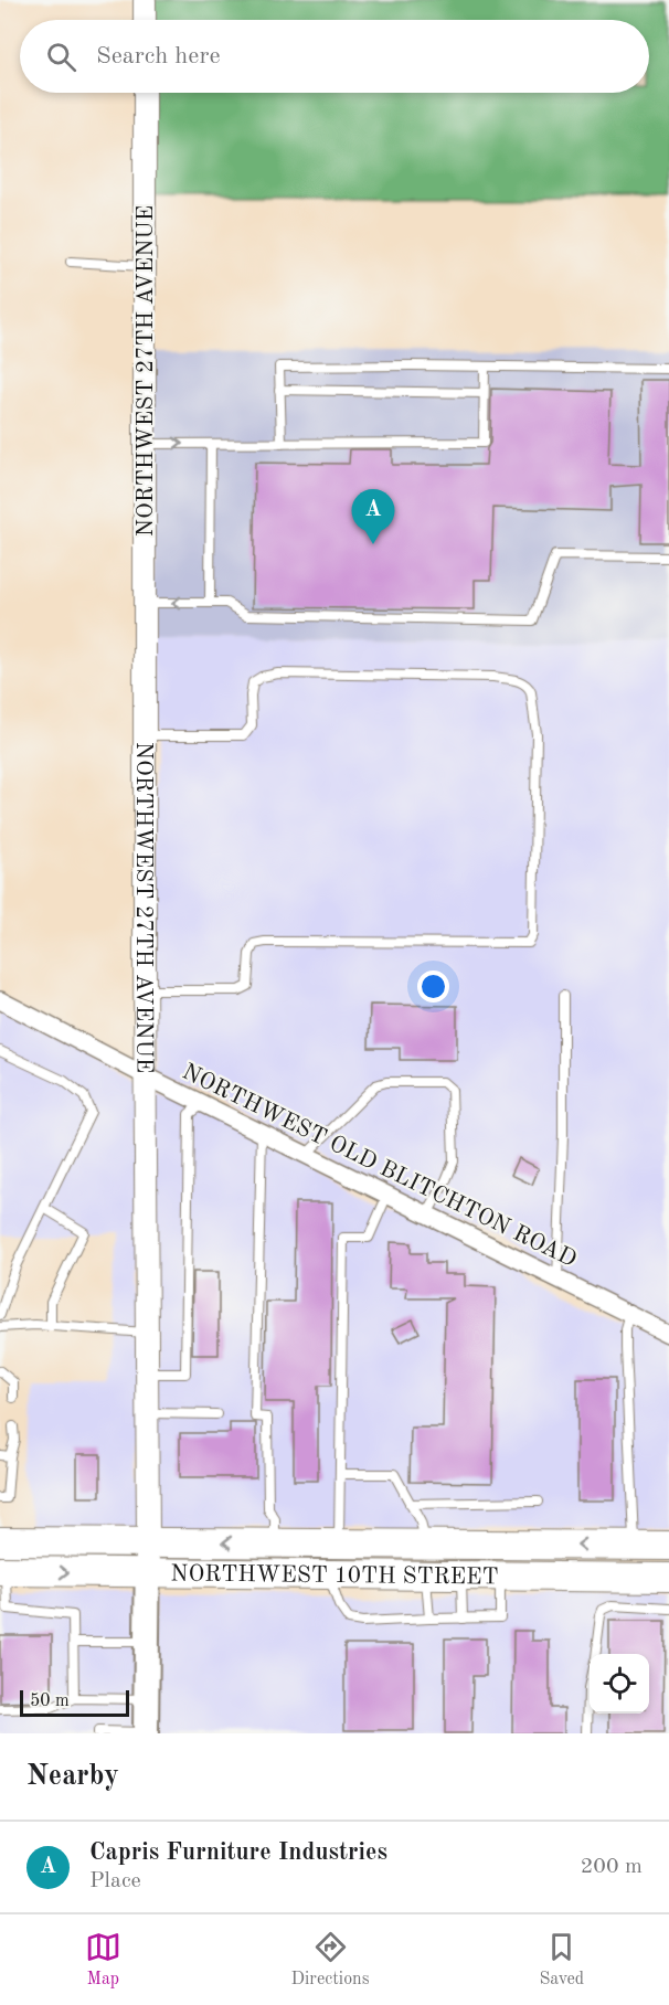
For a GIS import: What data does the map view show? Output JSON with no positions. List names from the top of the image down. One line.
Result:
{"streets":{"highway":["NORTHWEST 10TH STREET"],"main road":["NORTHWEST 27TH AVENUE"],"street":["NORTHWEST OLD BLITCHTON ROAD"]},"crossings":[["NORTHWEST 27TH AVENUE","NORTHWEST OLD BLITCHTON ROAD"],["NORTHWEST 27TH AVENUE","NORTHWEST 10TH STREET"]],"scale_bar":"50 m","page":{"search":"Search here","pins":"A","scale":"50 m","heading":"Nearby","list":[{"mark":"A","name":"Capris Furniture Industries","note":"Place","value":"200 m"}],"nav":["Map","Directions","Saved"]}}
